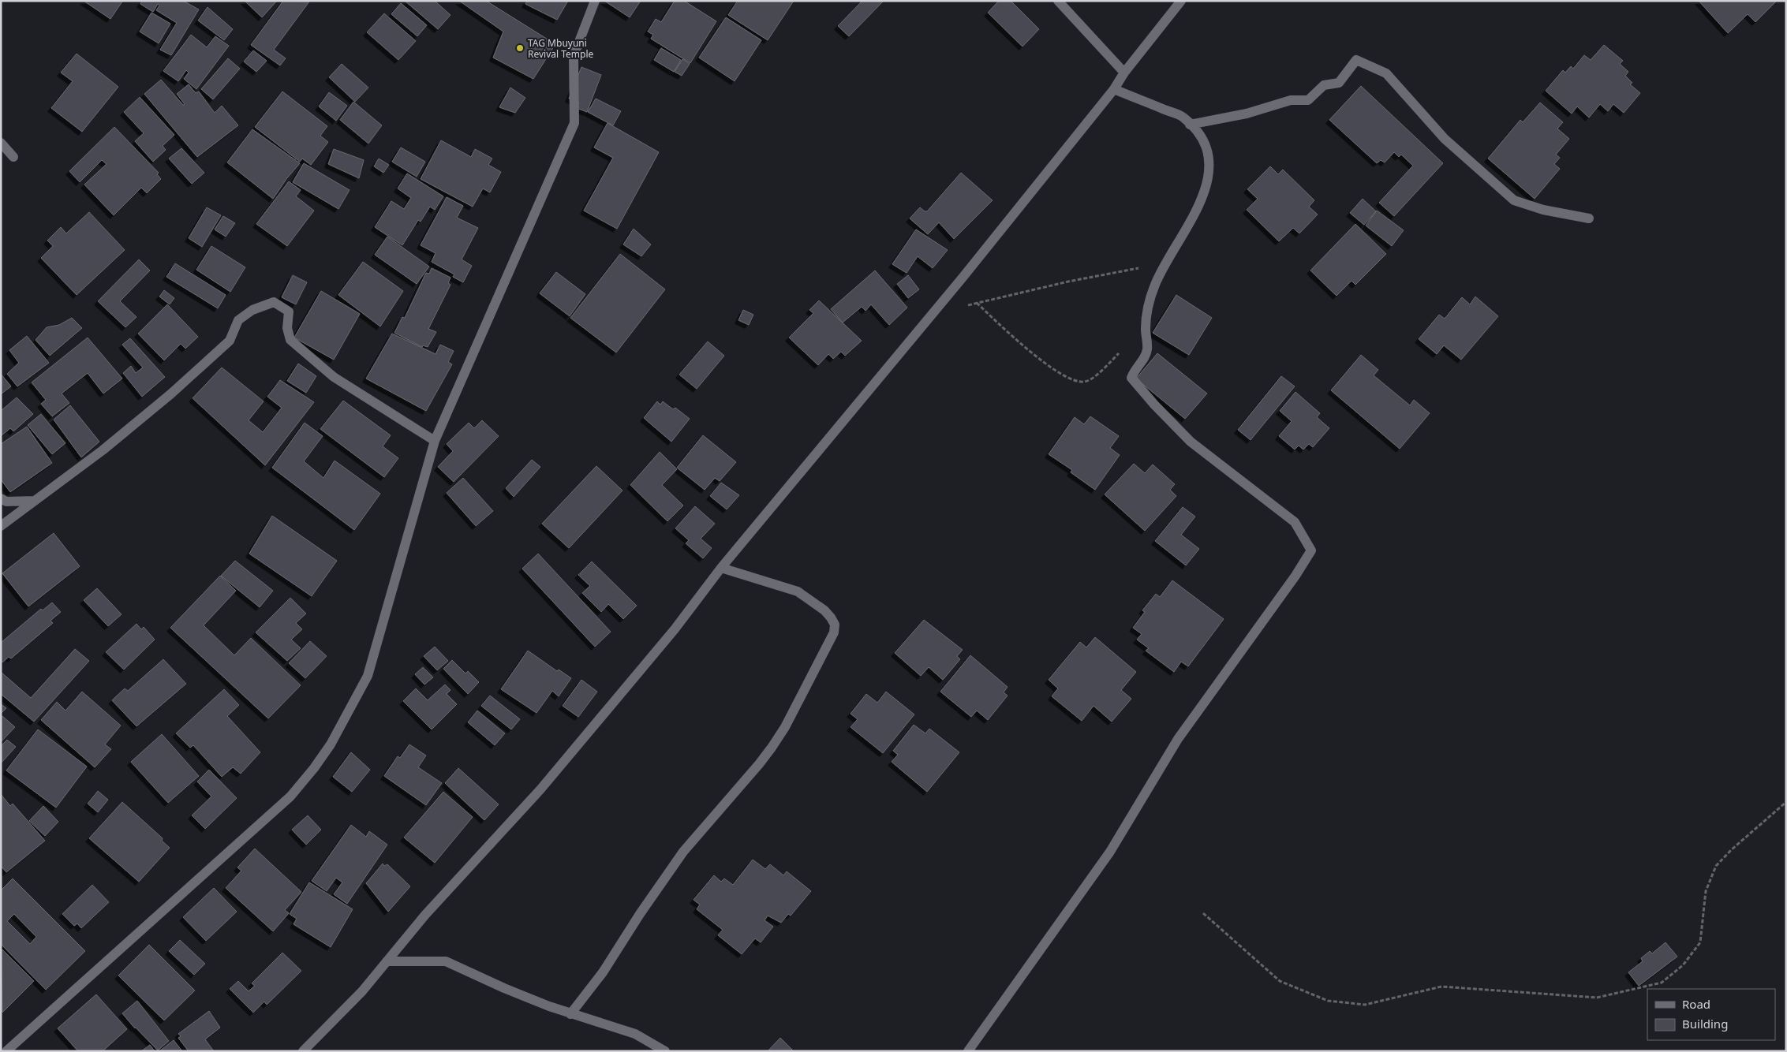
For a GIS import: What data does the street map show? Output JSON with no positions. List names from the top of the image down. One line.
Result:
{"places":["TAG Mbuyuni Revival Temple"],"legend":["Road","Building"]}
